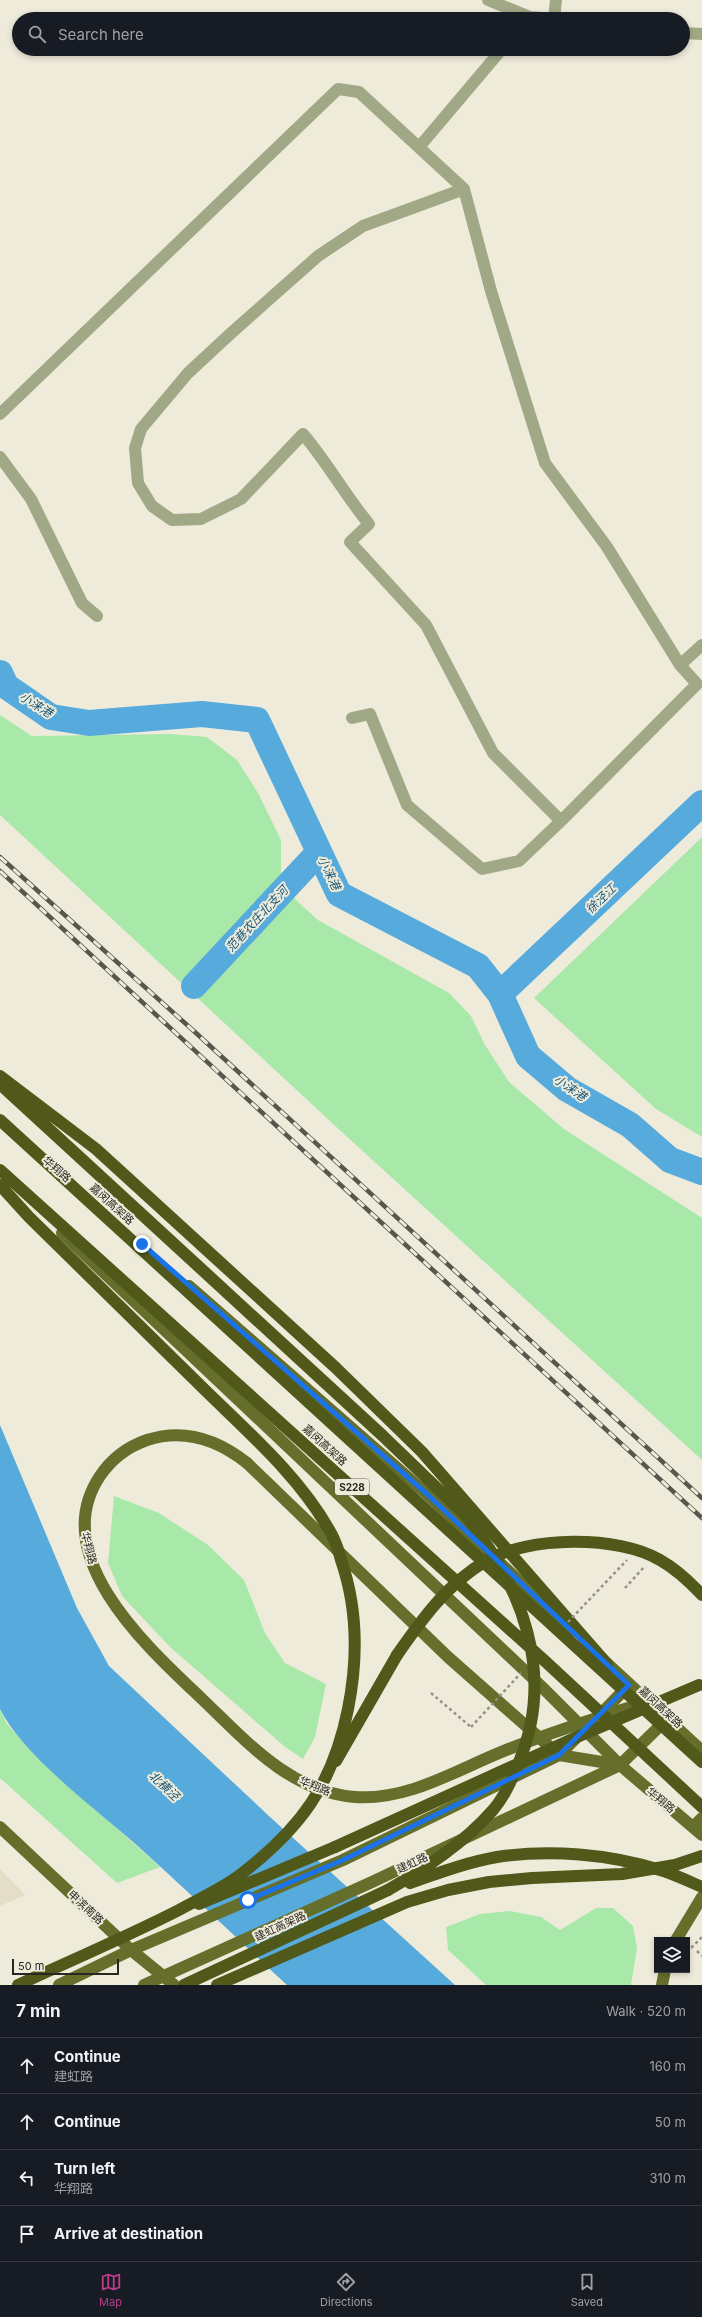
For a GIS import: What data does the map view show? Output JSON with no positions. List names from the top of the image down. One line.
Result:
{"streets":{"highway":["嘉闵高架路","S228","建虹高架路"],"main road":["华翔路","建虹路","申滨南路"]},"crossings":[["华翔路","嘉闵高架路"],["华翔路","建虹路"],["建虹路","申滨南路"]],"water":["小涞港","徐泾江","范巷农庄北支河","北横泾"],"scale_bar":"50 m","page":{"search":"Search here","scale":"50 m","heading":["7 min","Walk · 520 m"],"list":[["Continue","建虹路","160 m"],["Continue","50 m"],["Turn left","华翔路","310 m"],"Arrive at destination"],"nav":["Map","Directions","Saved"]}}
